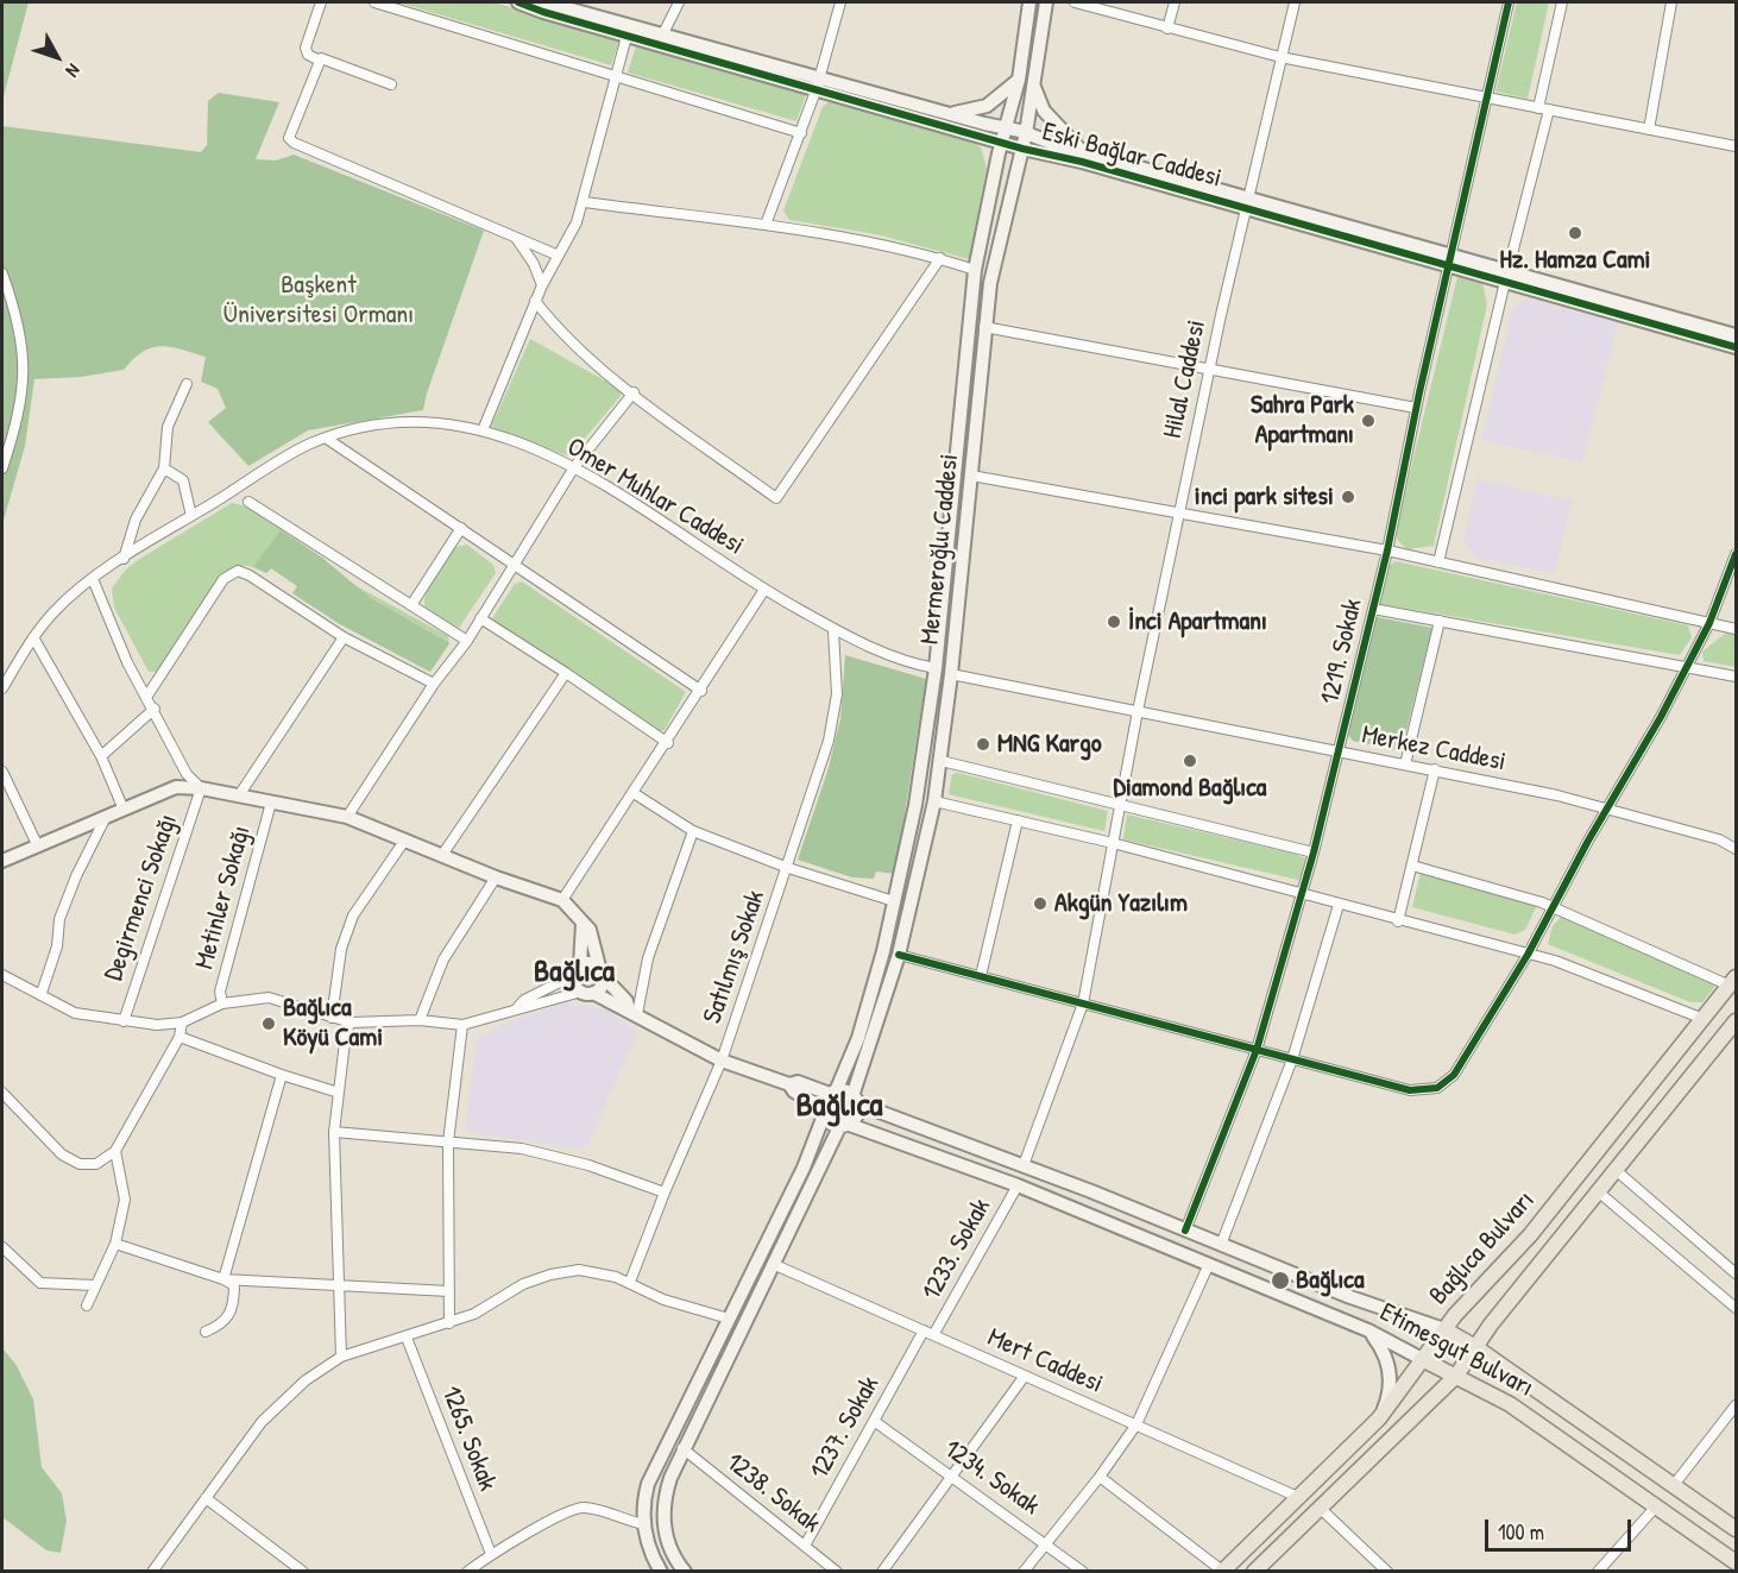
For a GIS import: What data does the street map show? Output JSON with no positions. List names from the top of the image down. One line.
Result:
{"streets":{"main road":["Eski Bağlar Caddesi","Mermeroğlu Caddesi","Bağlıca Bulvarı","Etimesgut Bulvarı"],"street":["Hilal Caddesi","Omer Muhlar Caddesi","1219. Sokak","Merkez Caddesi","Degirmenci Sokağı","Metinler Sokağı","Satılmış Sokak","1233. Sokak","Mert Caddesi","1237. Sokak","1265. Sokak","1234. Sokak","1238. Sokak"]},"crossings":[["Eski Bağlar Caddesi","Hilal Caddesi"],["Eski Bağlar Caddesi","Mermeroğlu Caddesi"],["Eski Bağlar Caddesi","1219. Sokak"],["Hilal Caddesi","Merkez Caddesi"],["Hilal Caddesi","Etimesgut Bulvarı"],["Omer Muhlar Caddesi","Mermeroğlu Caddesi"],["Omer Muhlar Caddesi","Satılmış Sokak"],["Mermeroğlu Caddesi","Merkez Caddesi"],["Mermeroğlu Caddesi","Etimesgut Bulvarı"],["1219. Sokak","Merkez Caddesi"],["1219. Sokak","Etimesgut Bulvarı"],["Bağlıca Bulvarı","Etimesgut Bulvarı"],["Bağlıca Bulvarı","Mert Caddesi"],["1233. Sokak","Etimesgut Bulvarı"],["1233. Sokak","Mert Caddesi"],["Mert Caddesi","1237. Sokak"],["1237. Sokak","1234. Sokak"],["1237. Sokak","1238. Sokak"]],"districts":["Bağlıca","Bağlıca"],"parks":["Başkent Üniversitesi Ormanı"],"places":["Hz. Hamza Cami","Sahra Park Apartmanı","inci park sitesi","İnci Apartmanı","MNG Kargo","Diamond Bağlıca","Akgün Yazılım","Bağlıca Köyü Cami","Bağlıca"],"scale_bar":"100 m","north":"bottom right"}
